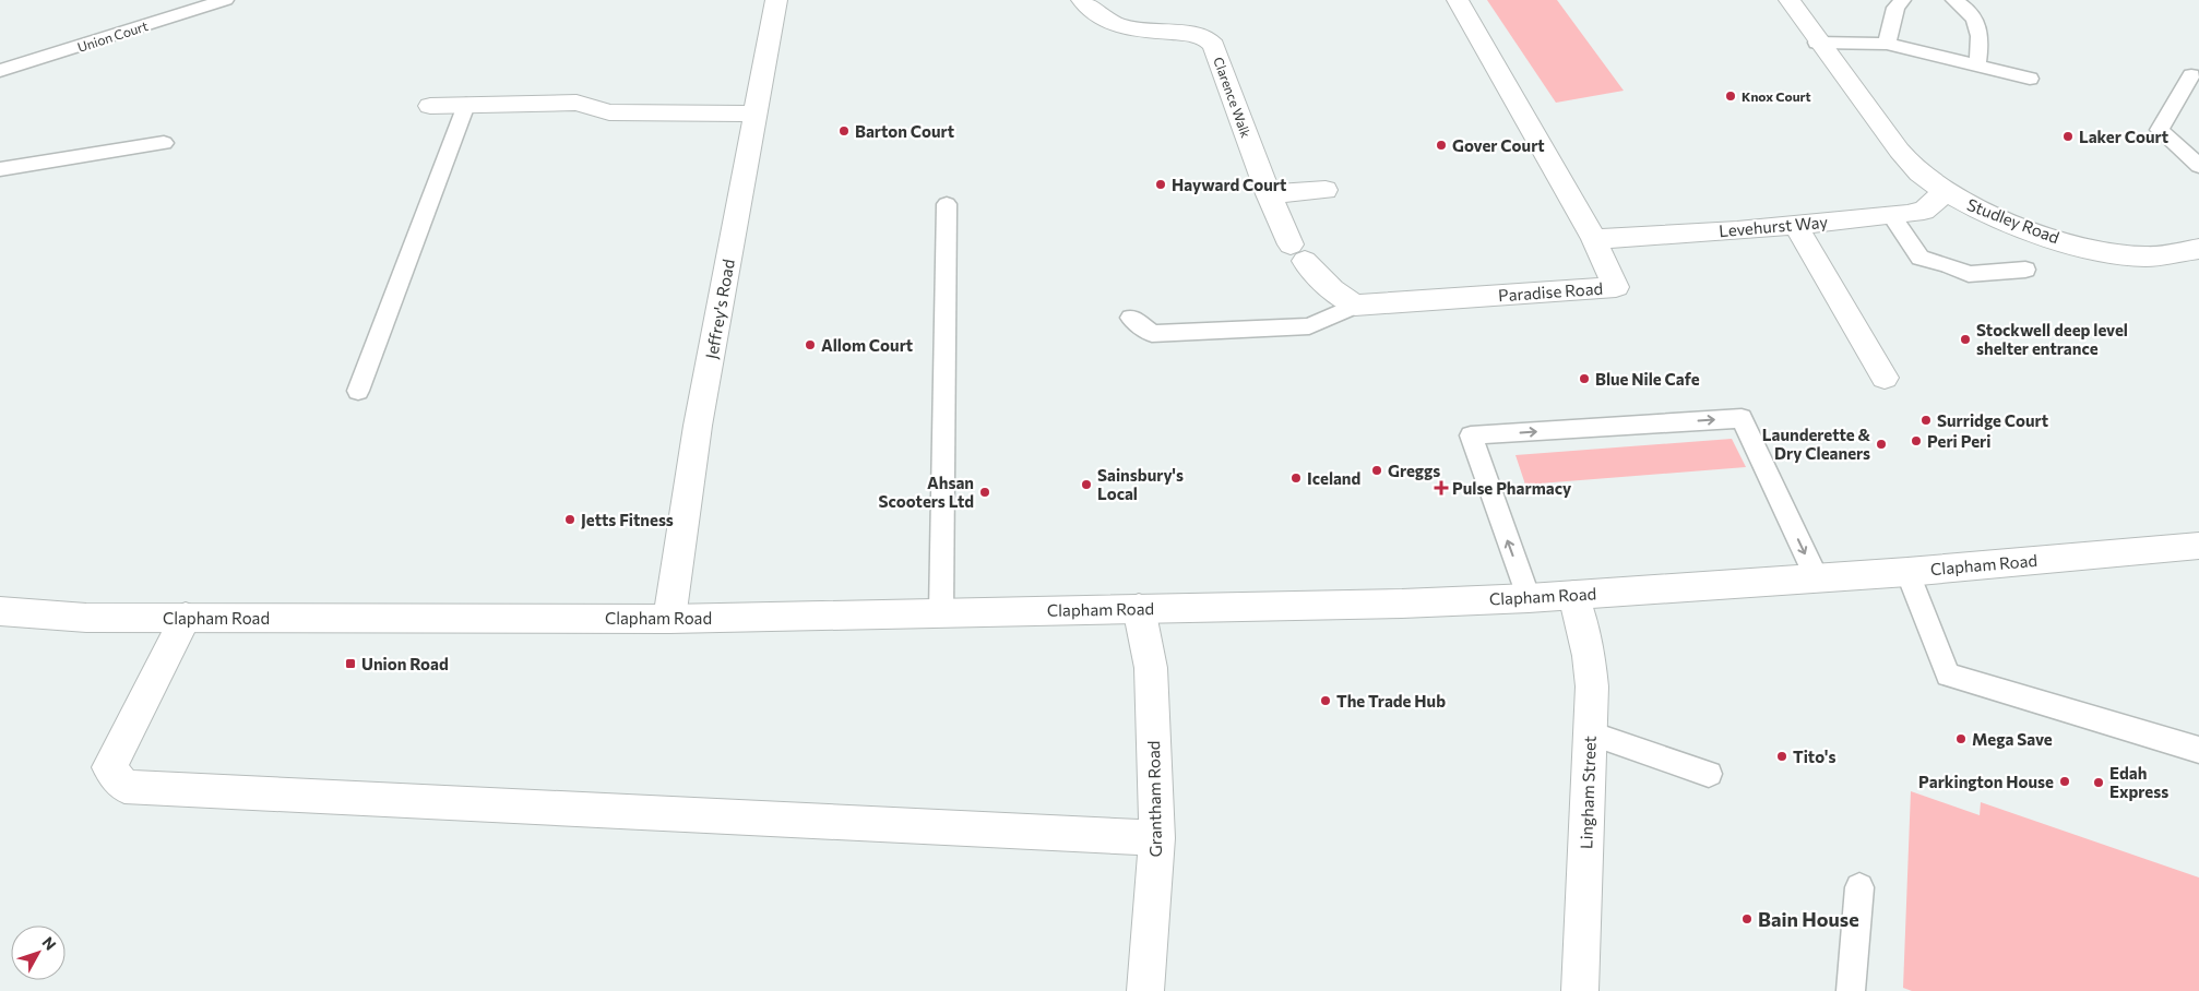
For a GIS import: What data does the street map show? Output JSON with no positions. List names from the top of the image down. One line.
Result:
{"streets":{"main road":["Clarence Walk","Studley Road","Levehurst Way","Paradise Road","Jeffrey's Road","Clapham Road","Lingham Street","Grantham Road"],"lane":["Union Court"]},"crossings":[["Clarence Walk","Paradise Road"],["Studley Road","Levehurst Way"],["Levehurst Way","Paradise Road"],["Jeffrey's Road","Clapham Road"],["Clapham Road","Lingham Street"],["Clapham Road","Grantham Road"]],"places":{"other":["Knox Court","Barton Court","Laker Court","Gover Court","Hayward Court","Stockwell deep level shelter entrance","Allom Court","Blue Nile Cafe","Surridge Court","Peri Peri","Launderette & Dry Cleaners","Greggs","Iceland","Sainsbury's Local","Ahsan Scooters Ltd","Jetts Fitness","The Trade Hub","Mega Save","Tito's","Parkington House","Edah Express","Bain House"],"health":["Pulse Pharmacy"],"transit":["Union Road"]},"north":"top right"}
